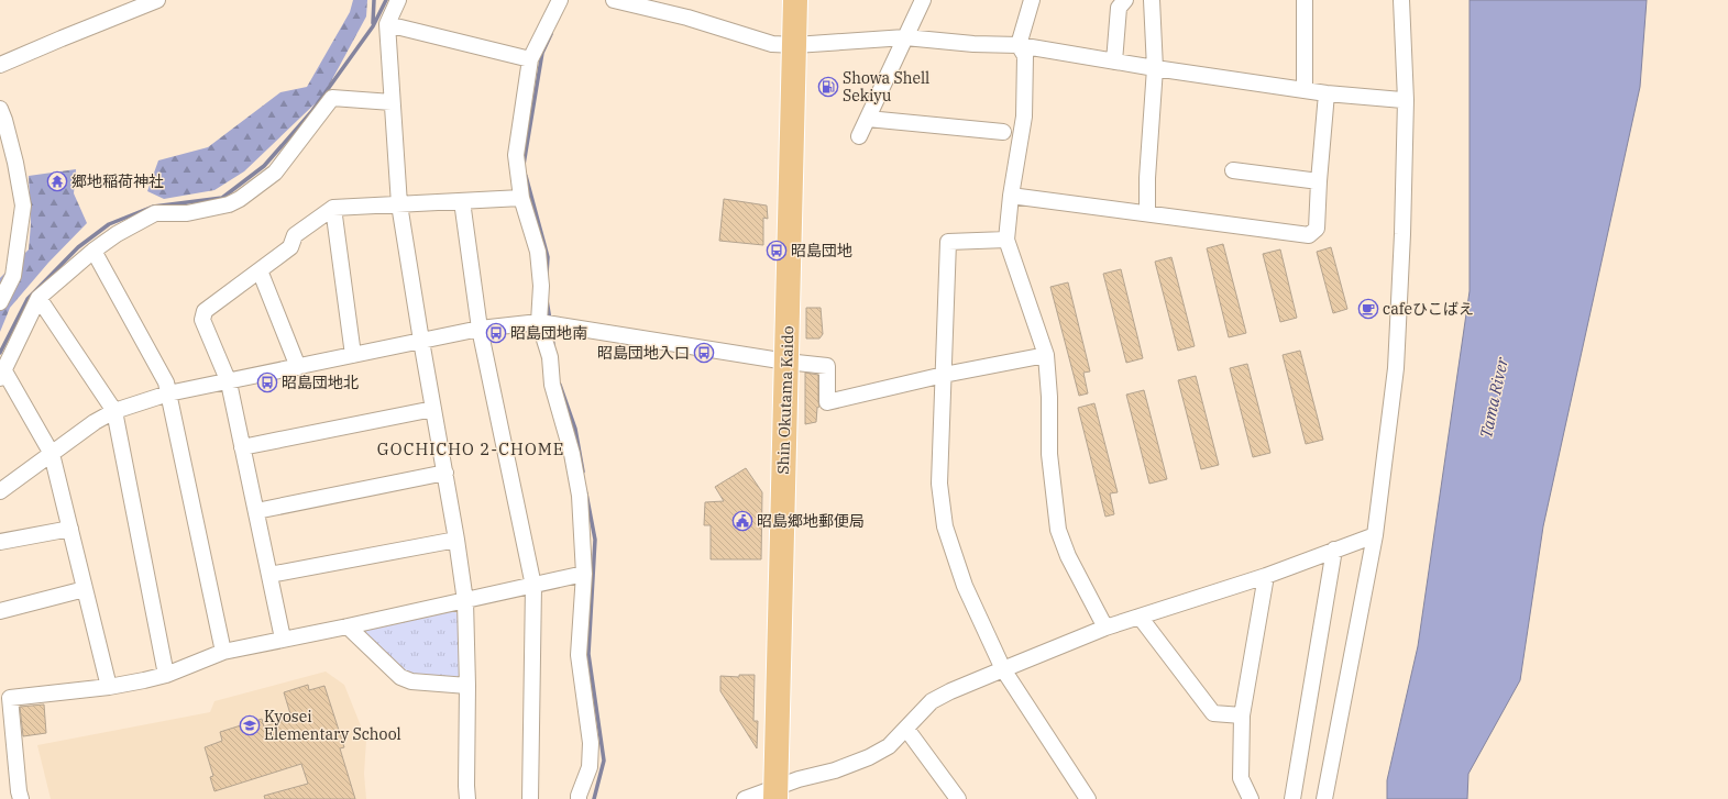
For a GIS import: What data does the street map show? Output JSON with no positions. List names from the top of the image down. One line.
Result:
{"streets":{"main road":["Shin Okutama Kaido"]},"districts":["GOCHICHO 2-CHOME"],"water":["Tama River"],"places":{"fuel station":["Showa Shell Sekiyu"],"temple":["郷地稲荷神社"],"bus stop":["昭島団地","昭島団地南","昭島団地入口","昭島団地北"],"cafe":["cafeひこばえ"],"public building":["昭島郷地郵便局"],"school or university":["Kyosei Elementary School"]}}
